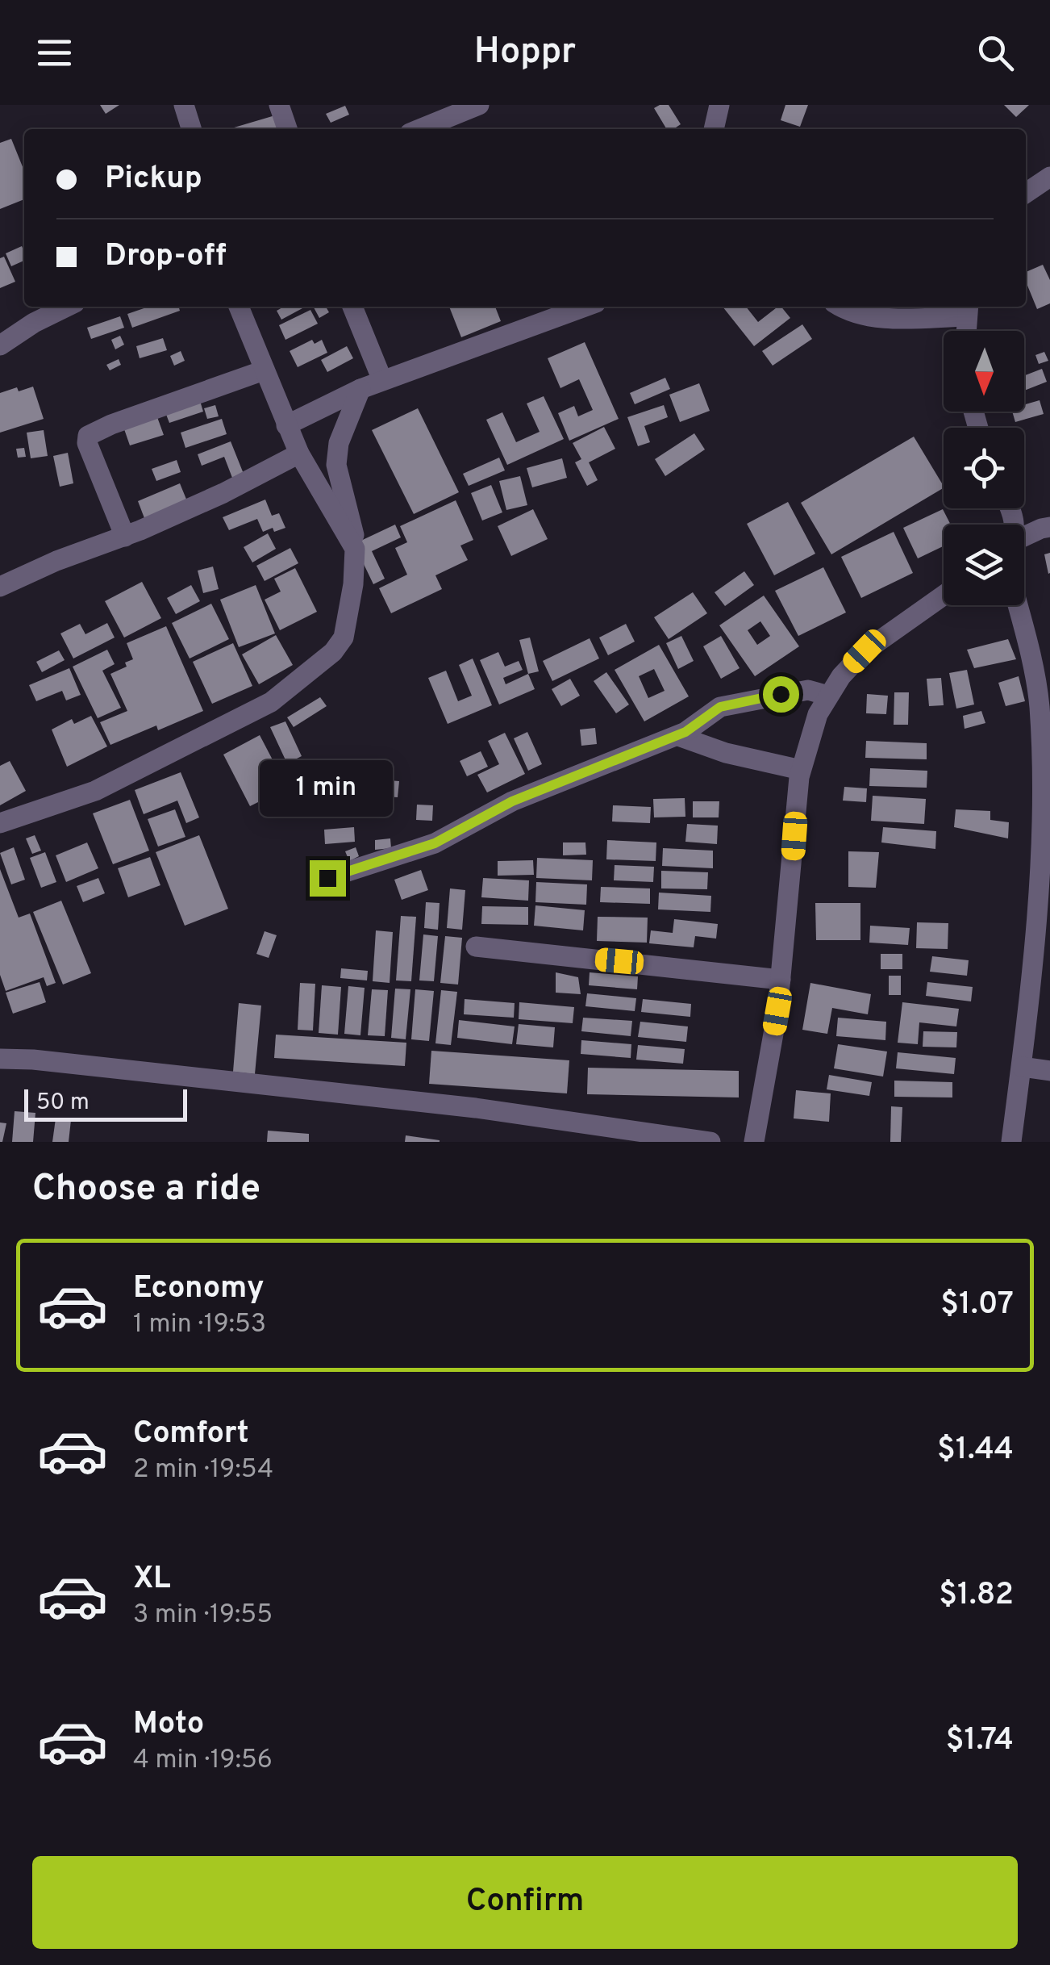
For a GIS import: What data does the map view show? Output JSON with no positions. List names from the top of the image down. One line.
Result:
{"scale_bar":"50 m","north":"bottom","page":{"header":"Hoppr","banner":["Pickup","Drop-off"],"bubble":"1 min","scale":"50 m","heading":"Choose a ride","list":[{"name":"Economy","note":"1 min · 19:53","value":"$1.07"},{"name":"Comfort","note":"2 min · 19:54","value":"$1.44"},{"name":"XL","note":"3 min · 19:55","value":"$1.82"},{"name":"Moto","note":"4 min · 19:56","value":"$1.74"}],"buttons":"Confirm"}}
